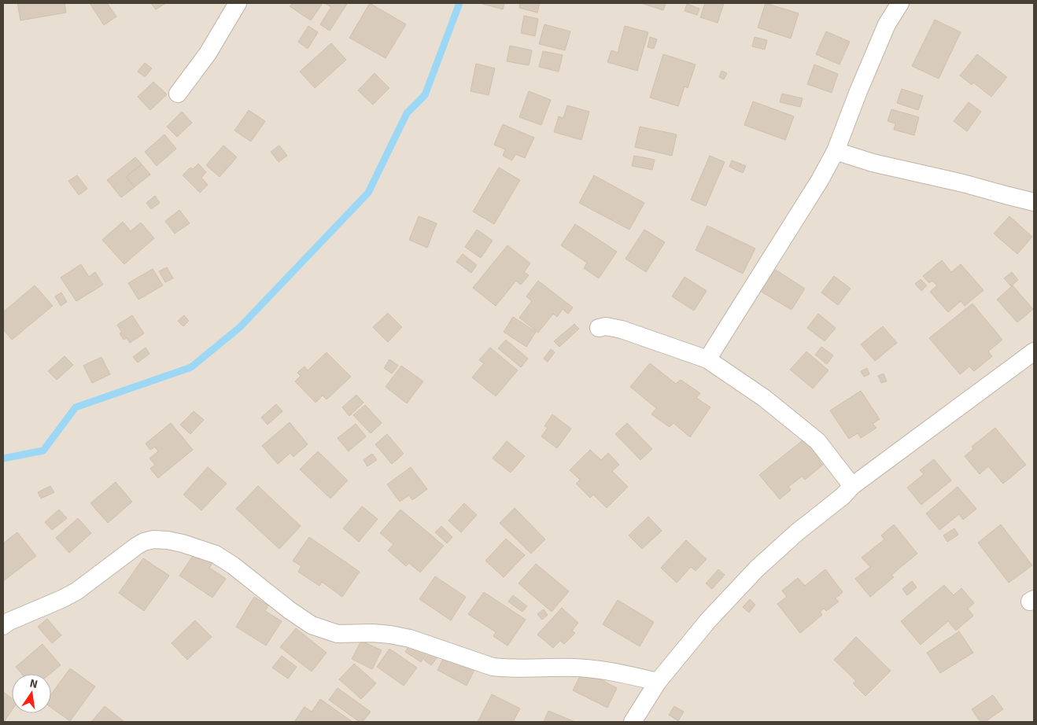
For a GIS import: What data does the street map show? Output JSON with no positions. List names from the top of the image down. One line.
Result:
{"north":"top"}
